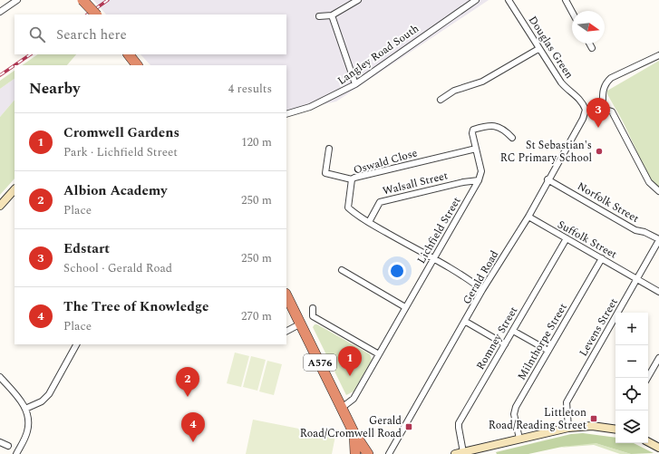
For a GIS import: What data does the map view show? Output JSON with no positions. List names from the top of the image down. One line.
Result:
{"streets":{"highway":["A576"],"street":["Douglas Green","Langley Road South","Oswald Close","Walsall Street","Norfolk Street","Lichfield Street","Suffolk Street","Gerald Road","Levens Street","Romney Street","Milnthorpe Street"]},"crossings":[["Douglas Green","Gerald Road"],["Oswald Close","Walsall Street"],["Oswald Close","Lichfield Street"],["Walsall Street","Lichfield Street"],["Norfolk Street","Gerald Road"],["Norfolk Street","Levens Street"],["Lichfield Street","A576"],["Suffolk Street","Gerald Road"],["Suffolk Street","Levens Street"],["Suffolk Street","Romney Street"],["Suffolk Street","Milnthorpe Street"]],"places":{"other":["St Sebastian's RC Primary School"],"transit":["Littleton Road/Reading Street","Gerald Road/Cromwell Road"]},"north":"right","page":{"search":"Search here","heading":["Nearby","4 results"],"pins":["3","1","2","4"],"list":[{"mark":"1","name":"Cromwell Gardens","note":"Park · Lichfield Street","value":"120 m"},{"mark":"2","name":"Albion Academy","note":"Place","value":"250 m"},{"mark":"3","name":"Edstart","note":"School · Gerald Road","value":"250 m"},{"mark":"4","name":"The Tree of Knowledge","note":"Place","value":"270 m"}],"map_buttons":["+","−"]}}
